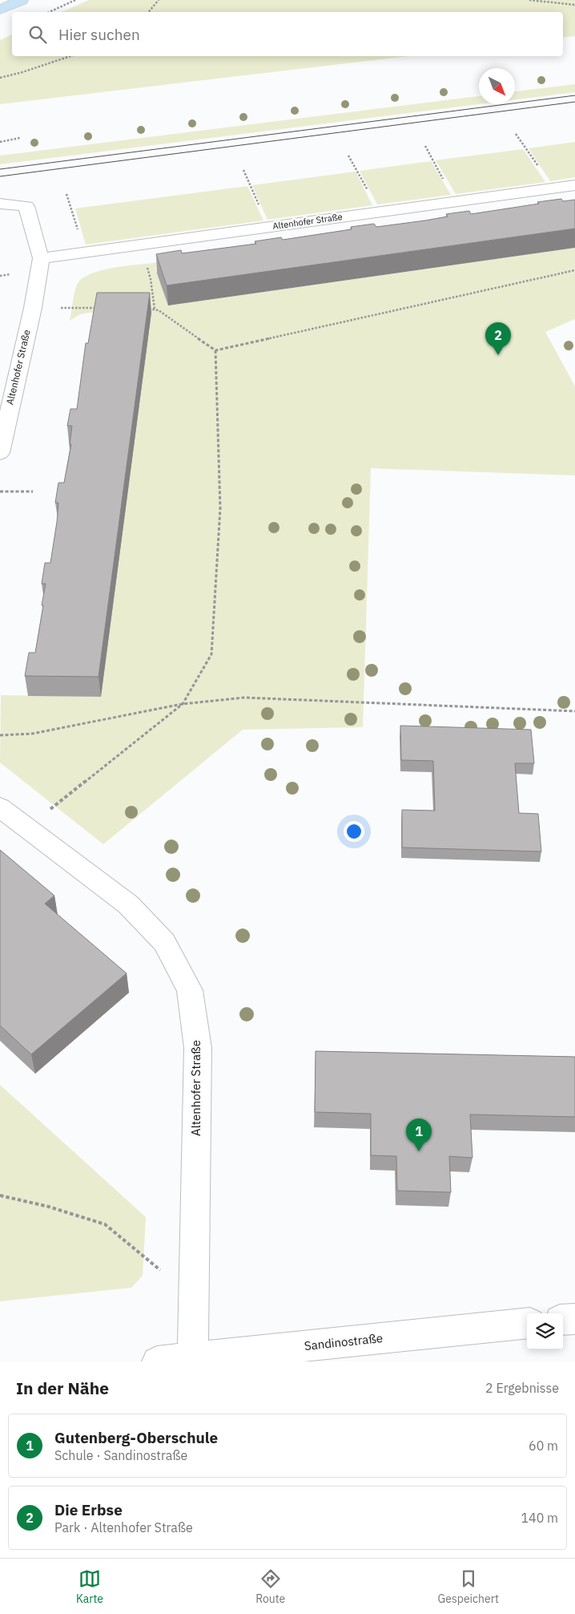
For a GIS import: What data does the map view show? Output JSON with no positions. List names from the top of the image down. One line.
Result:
{"streets":{"street":["Altenhofer Straße","Sandinostraße"]},"crossings":[["Altenhofer Straße","Sandinostraße"]],"north":"bottom right","page":{"search":"Hier suchen","pins":["2","1"],"heading":["In der Nähe","2 Ergebnisse"],"list":[{"mark":"1","name":"Gutenberg-Oberschule","note":"Schule · Sandinostraße","value":"60 m"},{"mark":"2","name":"Die Erbse","note":"Park · Altenhofer Straße","value":"140 m"}],"nav":["Karte","Route","Gespeichert"]}}
